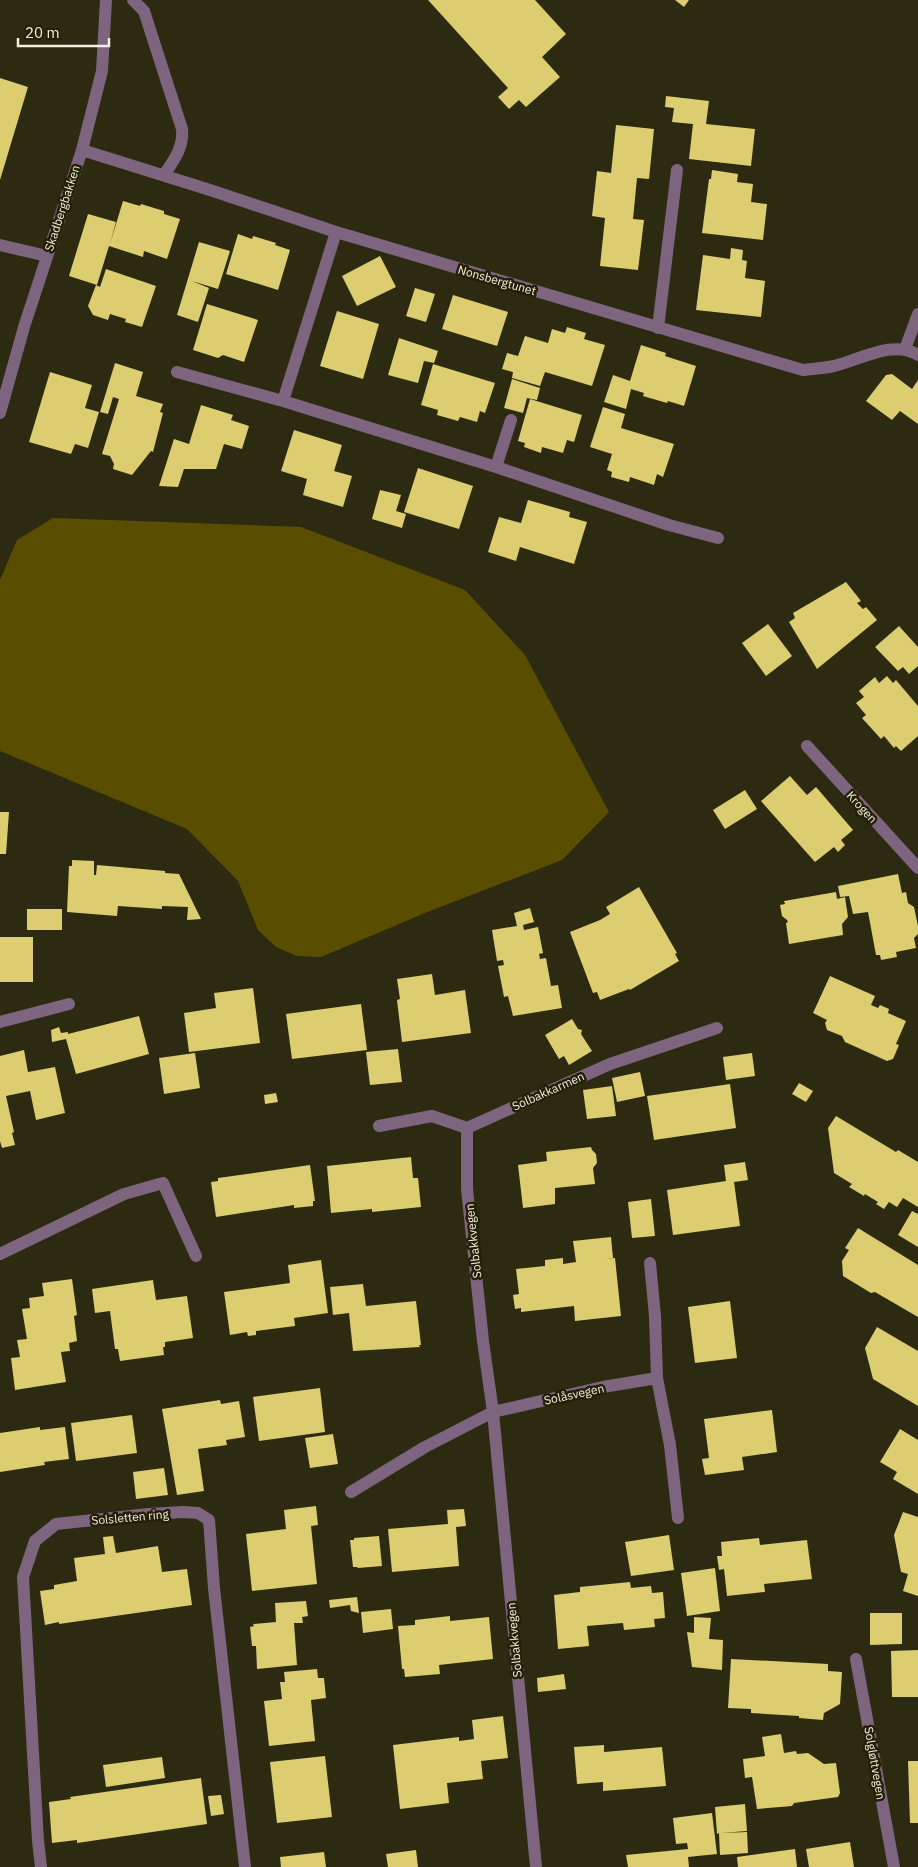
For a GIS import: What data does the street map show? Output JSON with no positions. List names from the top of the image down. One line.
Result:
{"streets":{"street":["Skadbergbakken","Nonsbergtunet","Krogen","Solbakkarmen","Solbakkvegen","Solåsvegen","Solsletten ring","Solgløttvegen"]},"crossings":[["Skadbergbakken","Nonsbergtunet"],["Solbakkarmen","Solbakkvegen"],["Solbakkvegen","Solåsvegen"]],"scale_bar":"20 m"}
